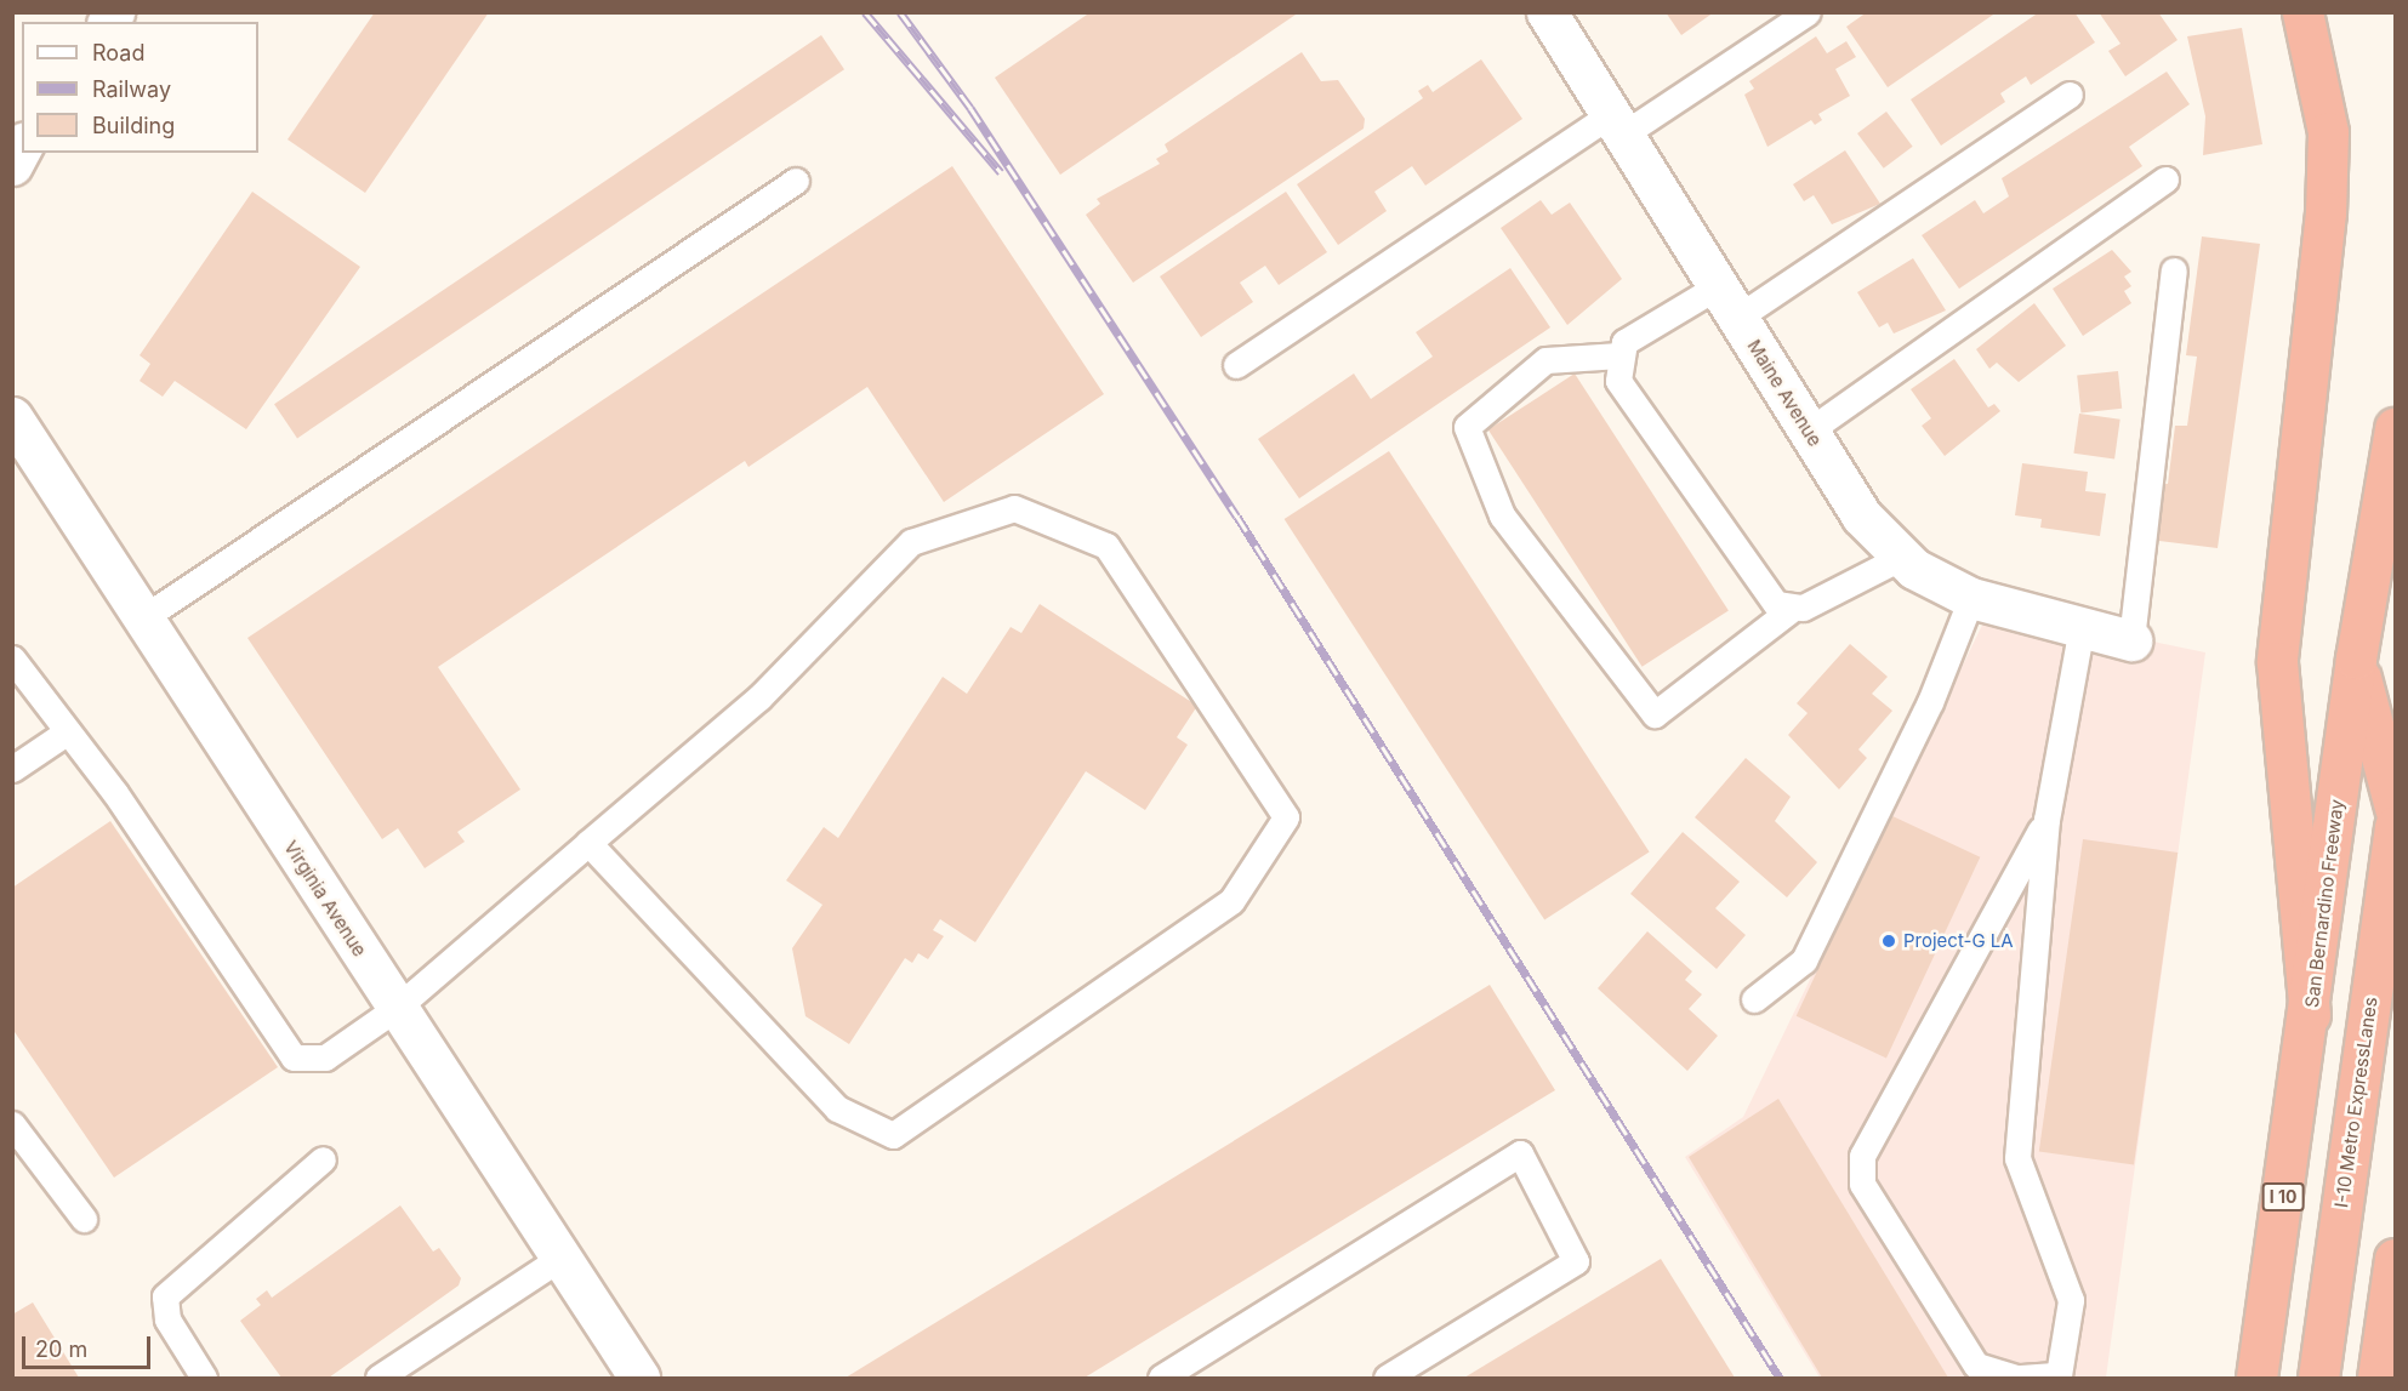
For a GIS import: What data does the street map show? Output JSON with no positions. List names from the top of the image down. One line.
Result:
{"streets":{"highway":["San Bernardino Freeway","I-10 Metro ExpressLanes","I 10"],"street":["Maine Avenue","Virginia Avenue"]},"places":["Project-G LA"],"legend":["Road","Railway","Building"],"scale_bar":"20 m"}
